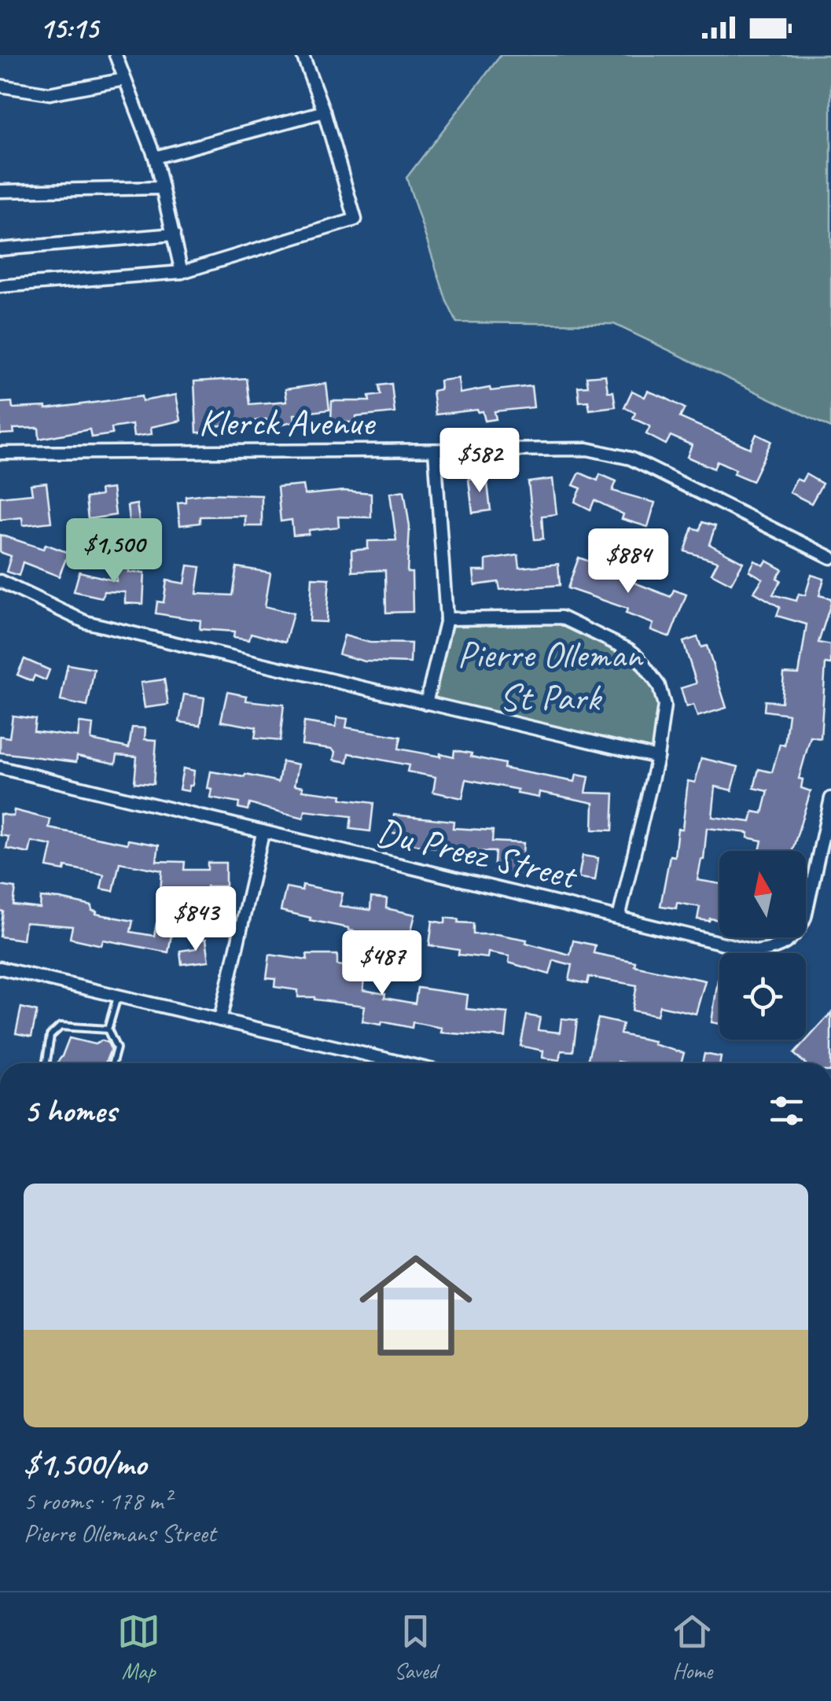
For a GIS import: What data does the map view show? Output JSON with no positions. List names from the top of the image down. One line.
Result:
{"streets":{"street":["Klerck Avenue","Du Preez Street"]},"parks":["Pierre Olleman St Park"],"north":"top","page":{"status":"15:15","price":["$582","$1,500","$884","$843","$487"],"heading":"5 homes","list":[{"name":"$1,500/mo","note":"5 rooms · 178 m² · Pierre Ollemans Street"}],"tabs":["Map","Saved","Home"]}}
